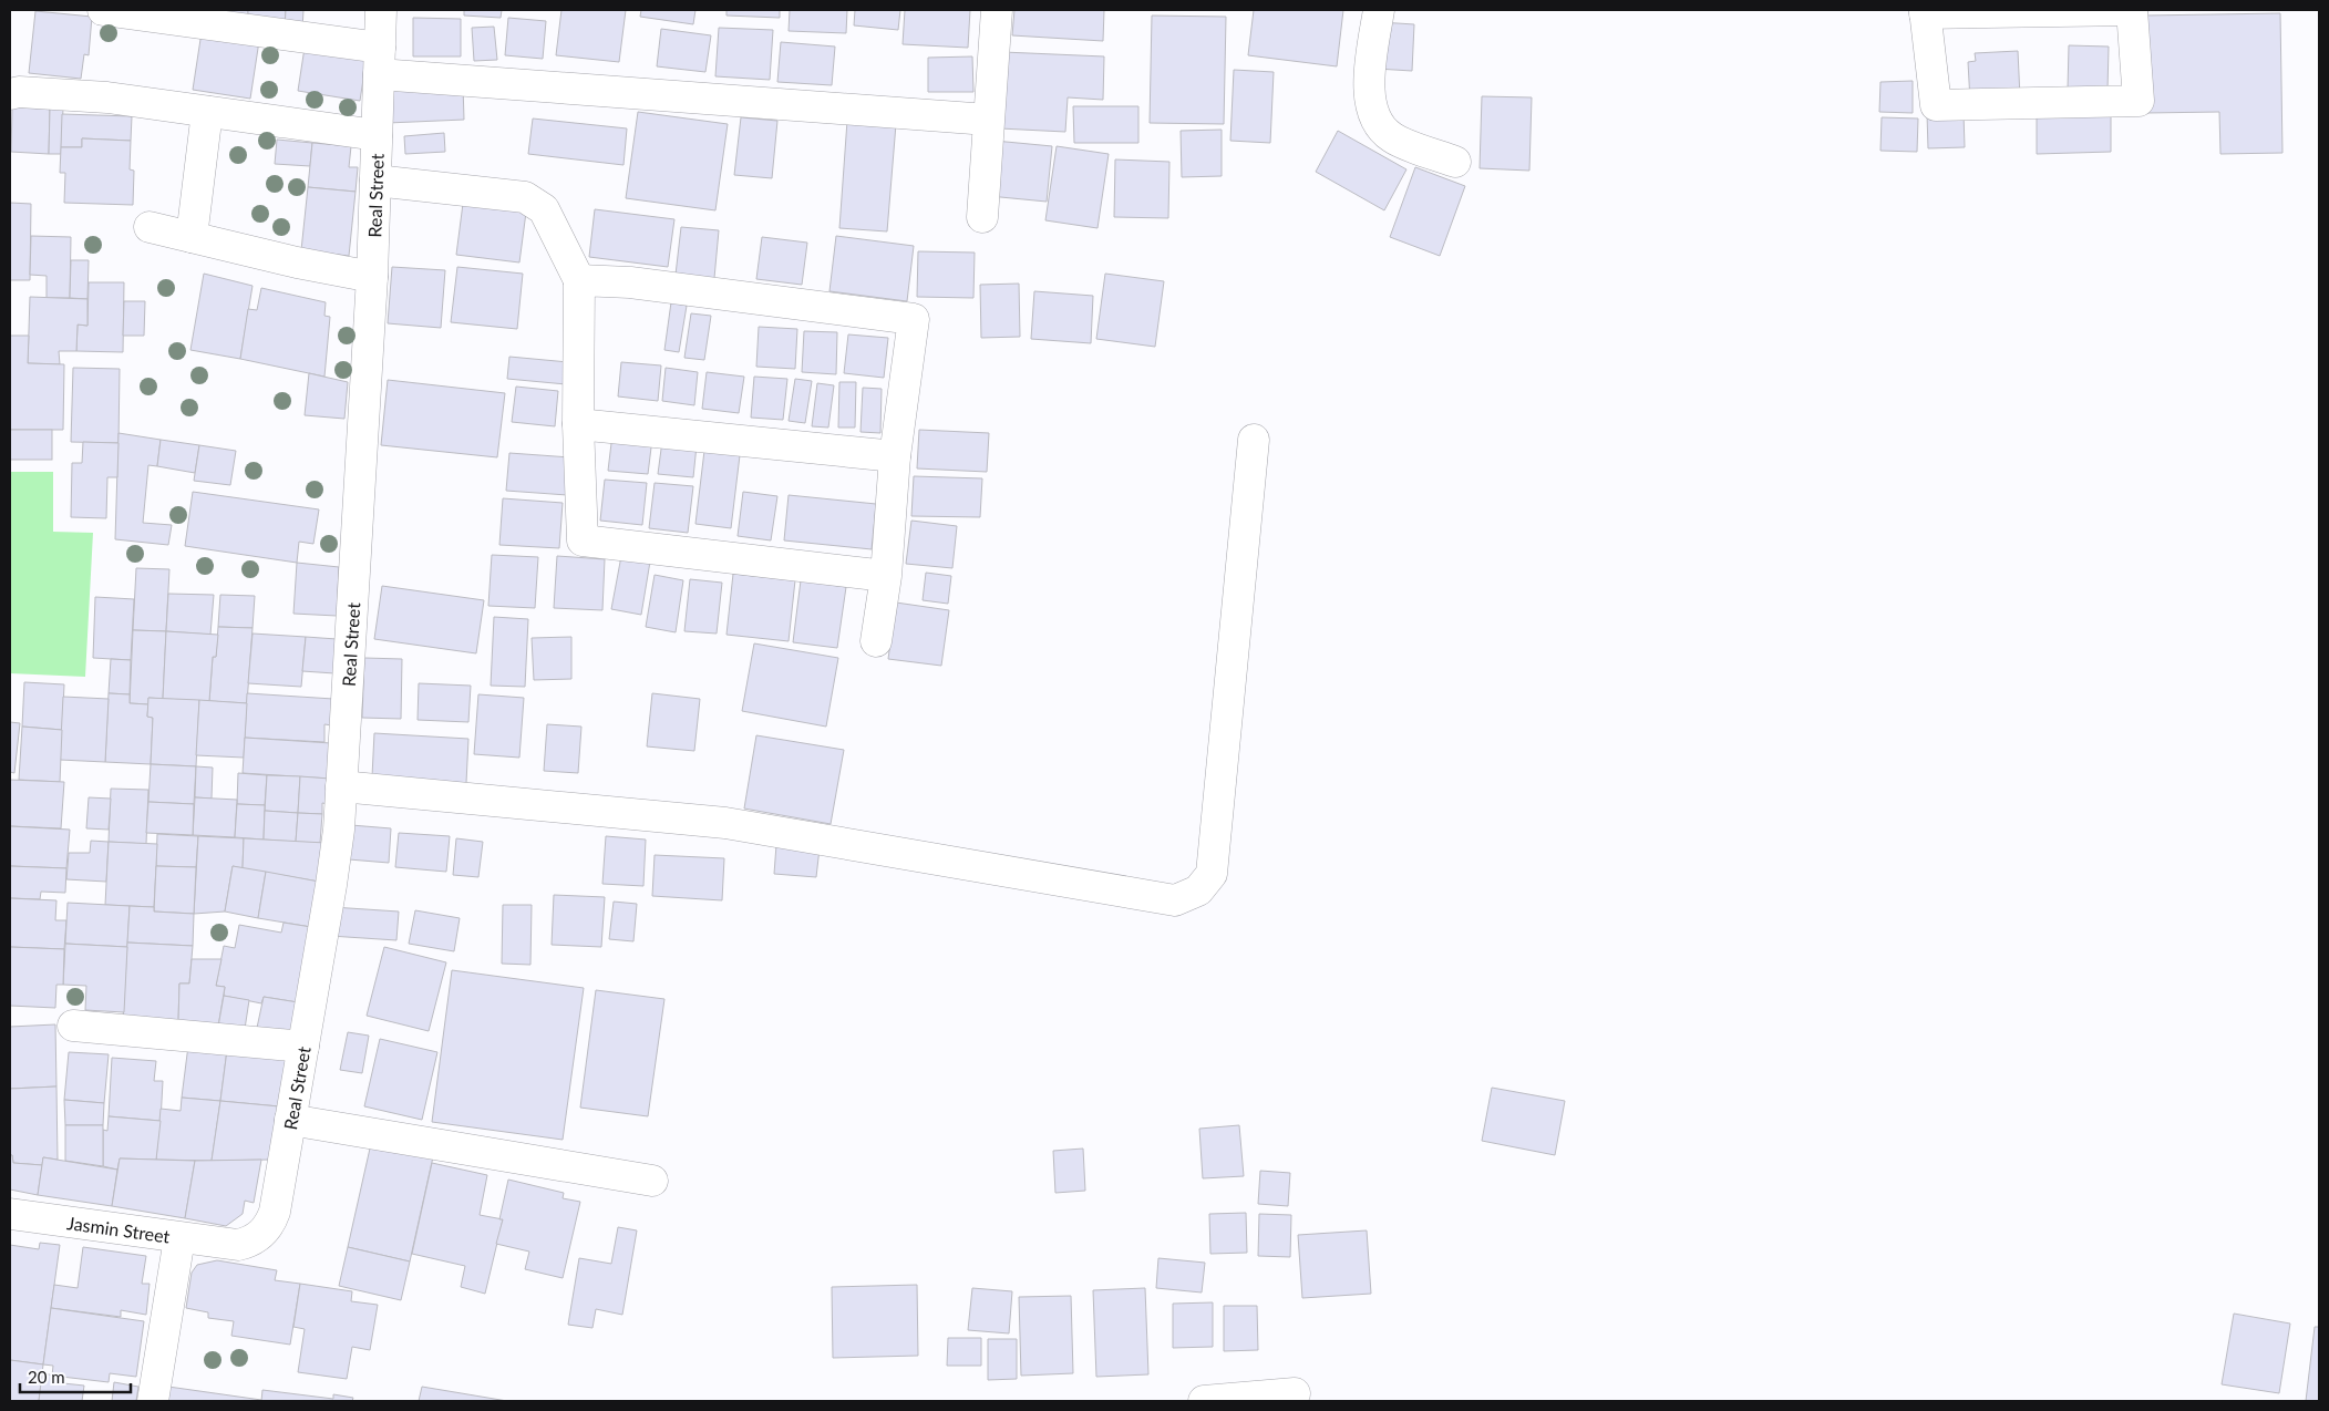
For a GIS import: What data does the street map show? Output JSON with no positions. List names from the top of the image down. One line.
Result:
{"streets":{"street":["Real Street","Jasmin Street"]},"crossings":[["Real Street","Jasmin Street"]],"scale_bar":"20 m"}
